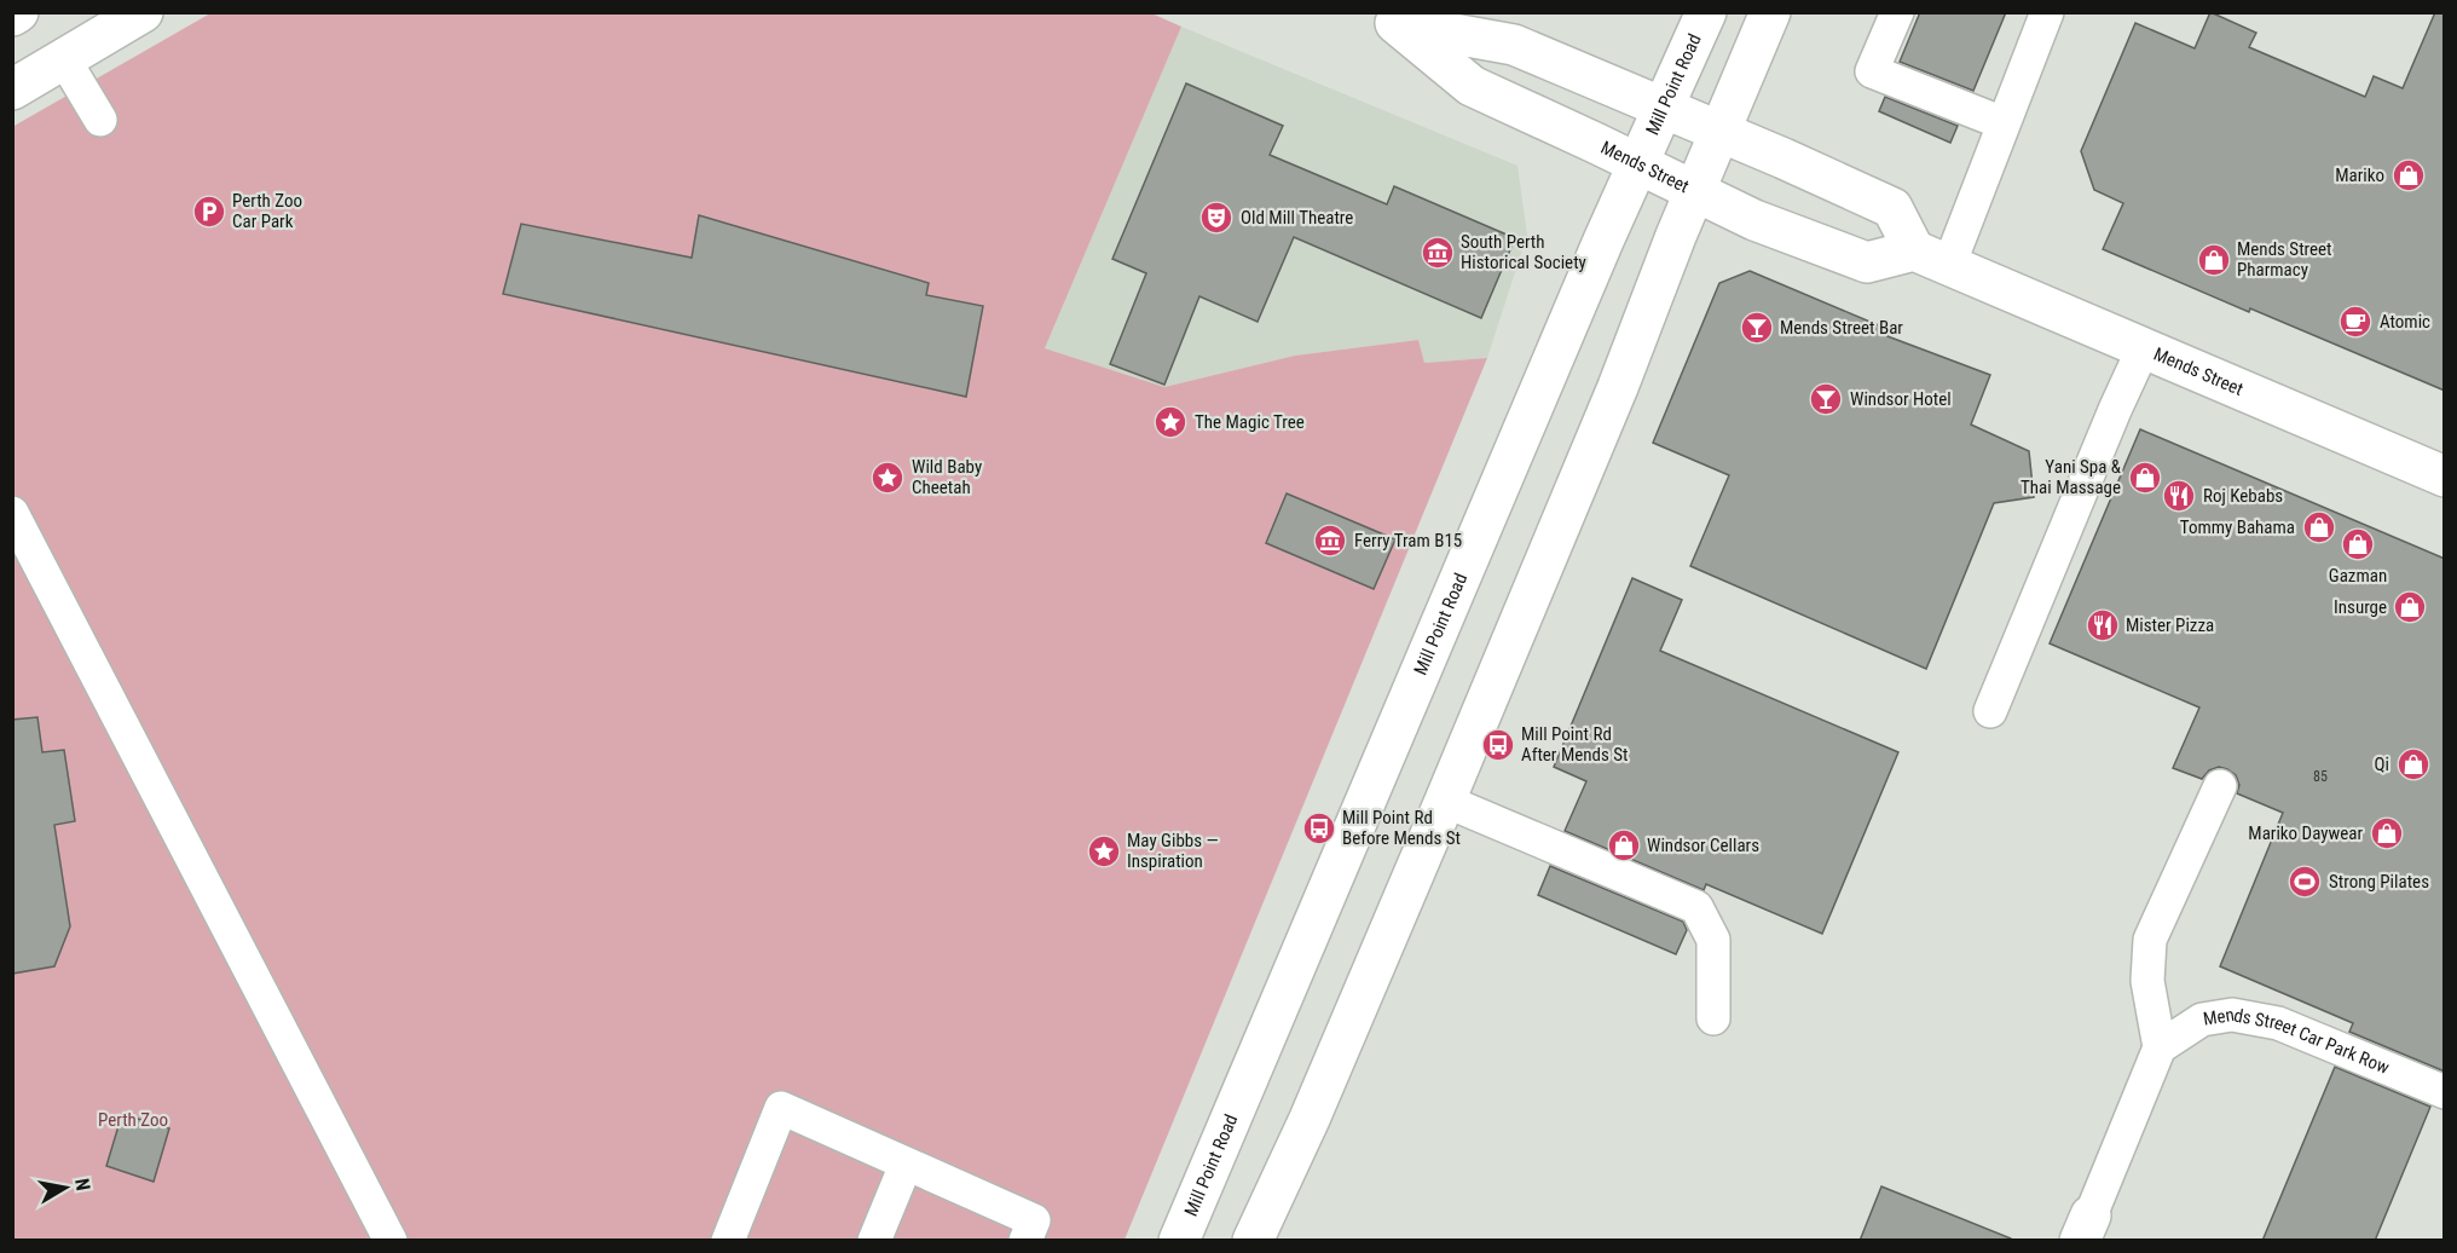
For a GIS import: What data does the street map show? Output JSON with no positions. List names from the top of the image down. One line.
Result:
{"streets":{"main road":["Mill Point Road","Mends Street"],"lane":["Mends Street Car Park Row"]},"crossings":[["Mill Point Road","Mends Street"]],"parks":["Perth Zoo"],"places":{"shop":["Mariko","Mends Street Pharmacy","Yani Spa & Thai Massage","Tommy Bahama","Gazman","Insurge","Qi","Mariko Daywear","Windsor Cellars"],"parking":["Perth Zoo Car Park"],"theatre":["Old Mill Theatre"],"museum":["South Perth Historical Society","Ferry Tram B15"],"cafe":["Atomic"],"bar":["Mends Street Bar","Windsor Hotel"],"place":["The Magic Tree","Wild Baby Cheetah","May Gibbs — Inspiration"],"restaurant":["Roj Kebabs","Mister Pizza"],"bus stop":["Mill Point Rd After Mends St","Mill Point Rd Before Mends St"],"sports":["Strong Pilates"]},"house_numbers":["85"],"north":"right"}
